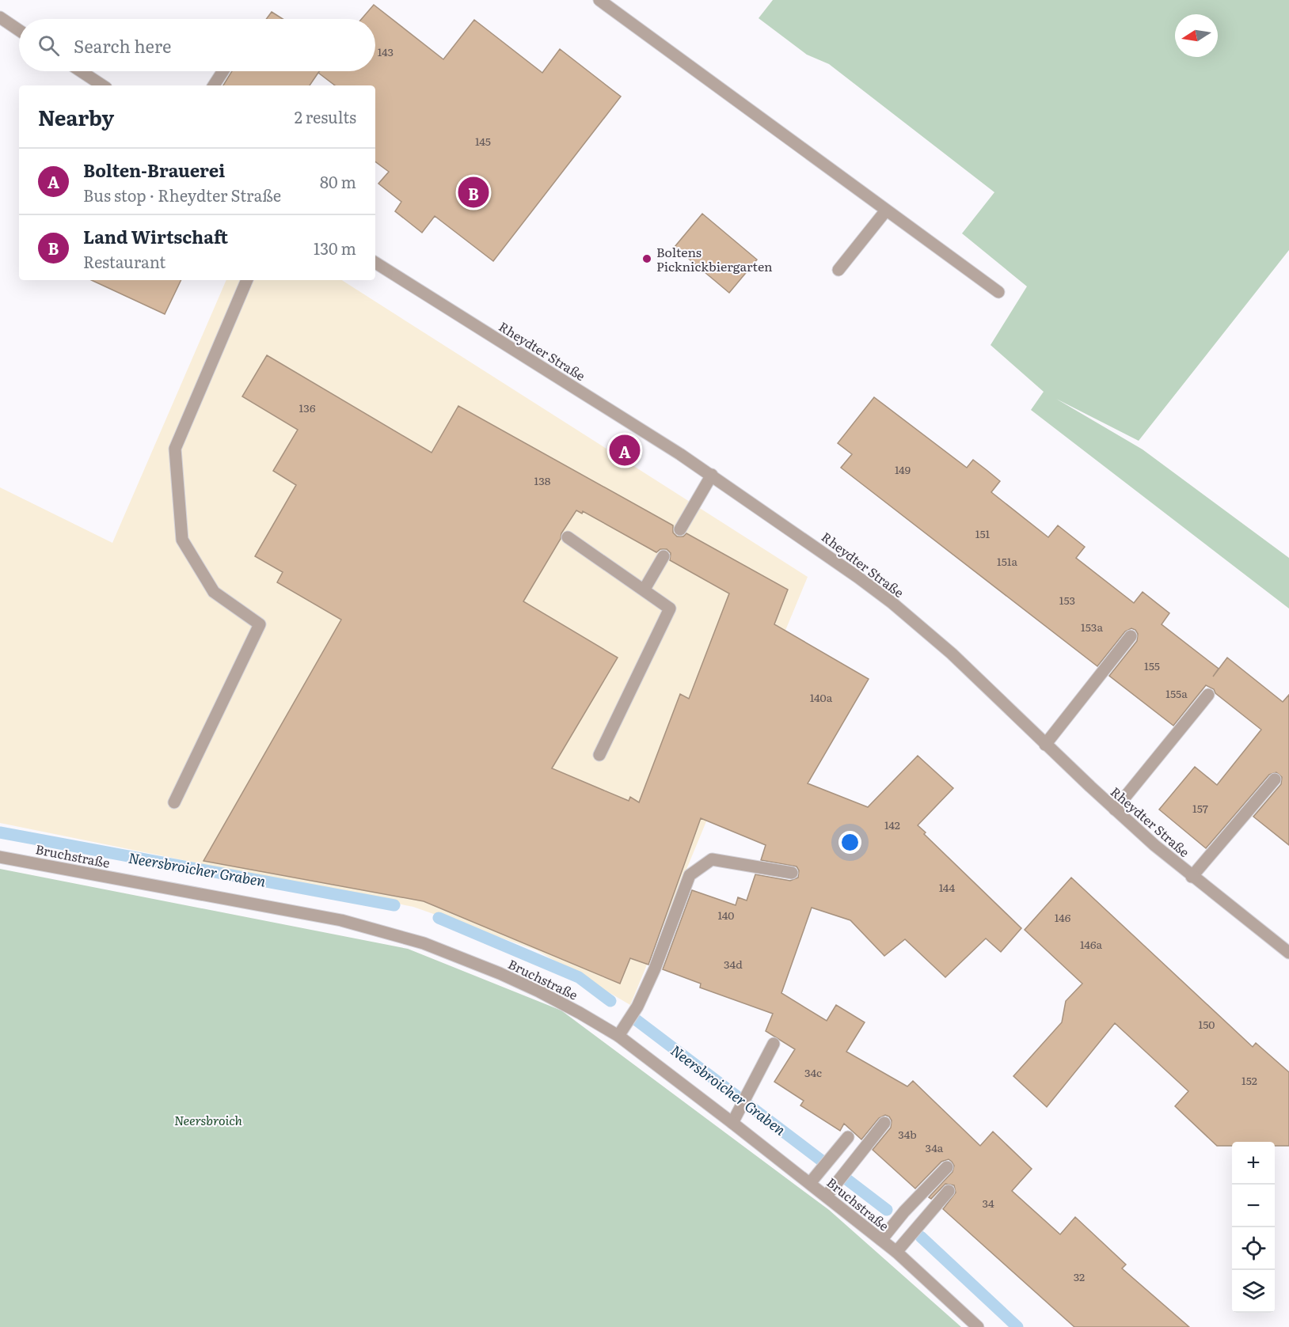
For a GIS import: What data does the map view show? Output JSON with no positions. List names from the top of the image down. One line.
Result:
{"streets":{"street":["Rheydter Straße","Bruchstraße"]},"water":["Neersbroicher Graben"],"parks":["Neersbroich"],"places":["Boltens Picknickbiergarten"],"house_numbers":["143","145","136","149","138","151","151a","153","153a","155","155a","140a","157","142","144","140","146","146a","34d","150","34c","152","34b","34a","34","32"],"north":"left","page":{"search":"Search here","heading":["Nearby","2 results"],"list":[{"mark":"A","name":"Bolten-Brauerei","note":"Bus stop · Rheydter Straße","value":"80 m"},{"mark":"B","name":"Land Wirtschaft","note":"Restaurant","value":"130 m"}],"pins":["B","A"],"map_buttons":["+","−"]}}
